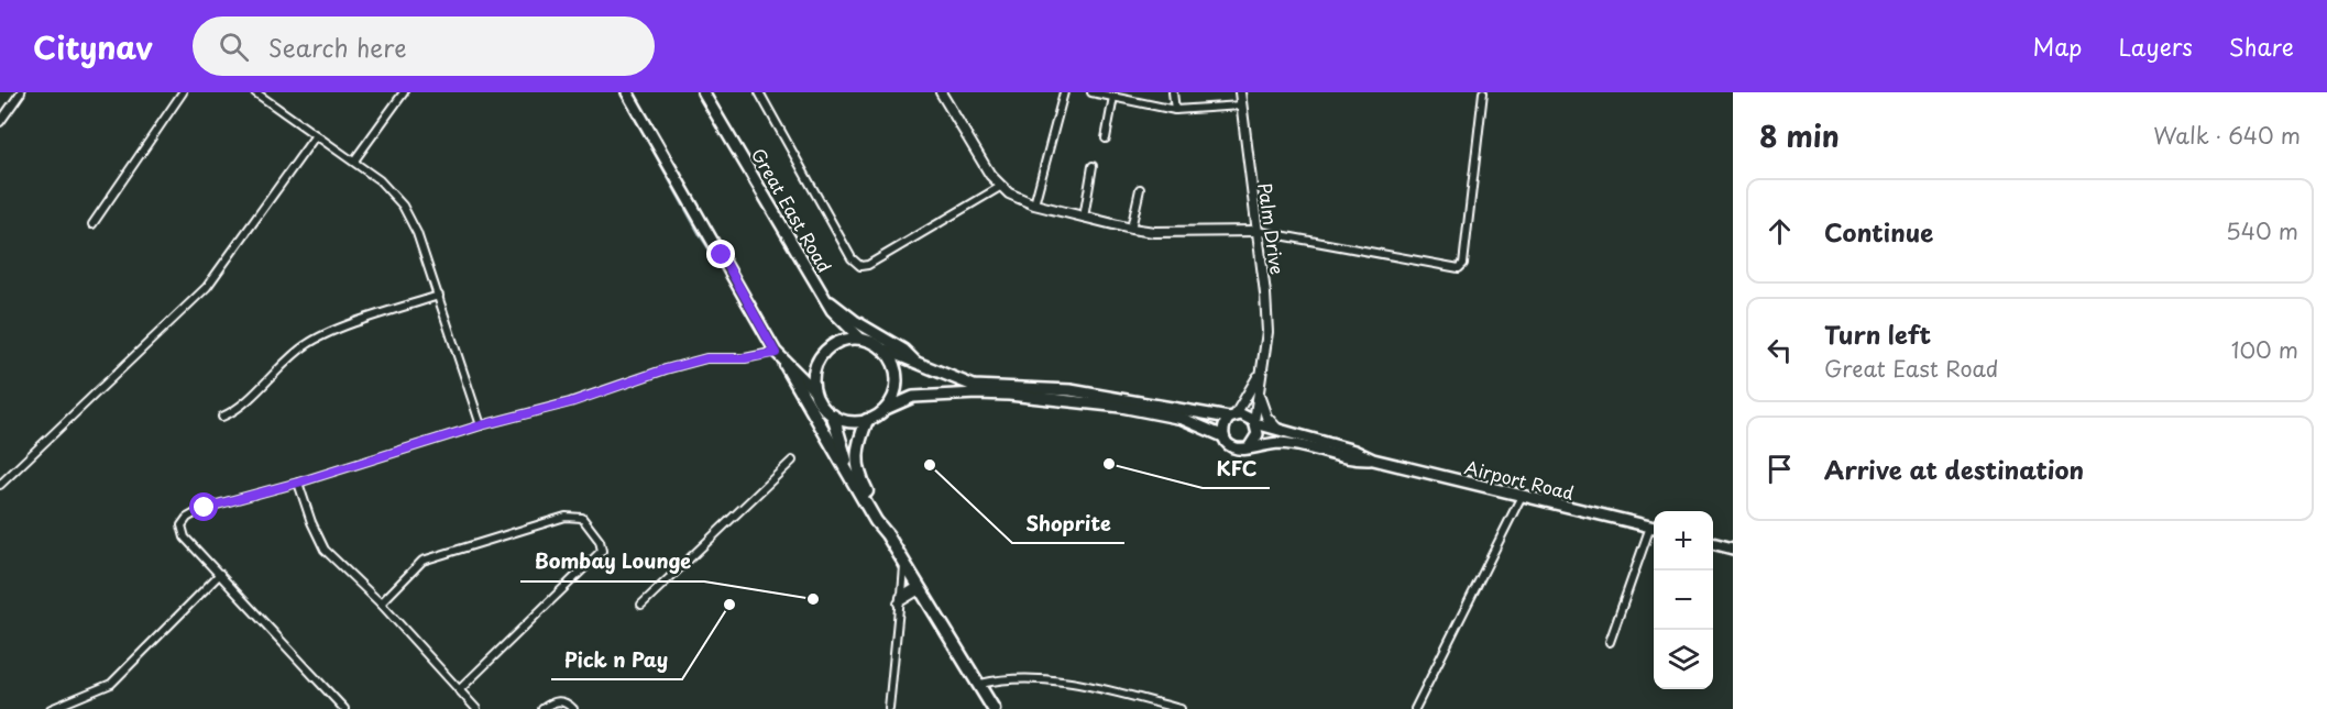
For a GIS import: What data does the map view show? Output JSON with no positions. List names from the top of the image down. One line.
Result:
{"streets":{"main road":["Great East Road","Airport Road"],"street":["Palm Drive"]},"crossings":[["Palm Drive","Airport Road"]],"places":["KFC","Shoprite","Bombay Lounge","Pick n Pay"],"page":{"header":"Citynav","search":"Search here","nav":["Map","Layers","Share"],"heading":["8 min","Walk · 640 m"],"list":[["Continue","540 m"],["Turn left","Great East Road","100 m"],"Arrive at destination"],"map_buttons":["+","−"]}}
